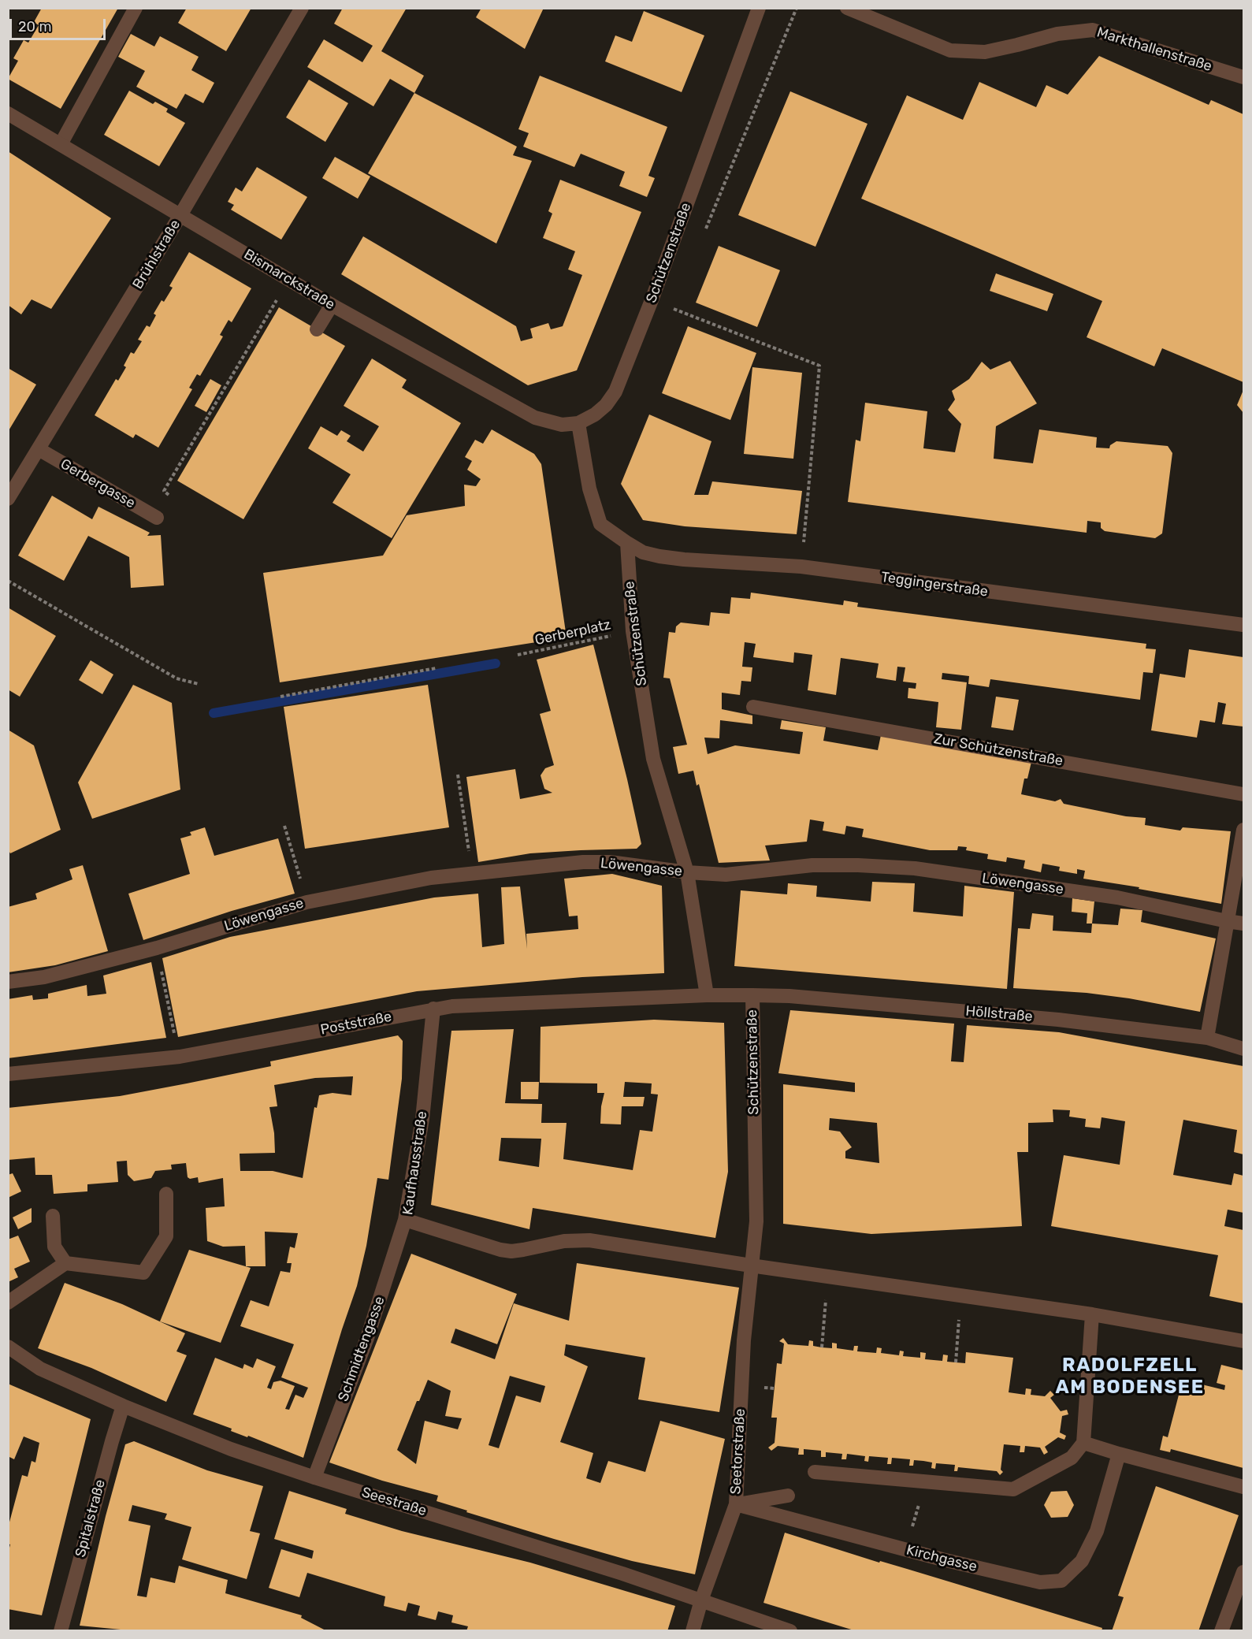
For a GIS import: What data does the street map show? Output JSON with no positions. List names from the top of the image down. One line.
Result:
{"streets":{"street":["Markthallenstraße","Schützenstraße","Brühlstraße","Bismarckstraße","Gerbergasse","Teggingerstraße","Zur Schützenstraße","Löwengasse","Höllstraße","Poststraße","Kaufhausstraße","Schmidtengasse","Seetorstraße","Seestraße","Spitalstraße","Kirchgasse"],"path":["Gerberplatz"]},"crossings":[["Schützenstraße","Bismarckstraße"],["Schützenstraße","Teggingerstraße"],["Schützenstraße","Gerberplatz"],["Schützenstraße","Löwengasse"],["Schützenstraße","Höllstraße"],["Schützenstraße","Poststraße"],["Schützenstraße","Kaufhausstraße"],["Schützenstraße","Seetorstraße"],["Brühlstraße","Bismarckstraße"],["Brühlstraße","Gerbergasse"],["Poststraße","Kaufhausstraße"],["Kaufhausstraße","Schmidtengasse"],["Kaufhausstraße","Seetorstraße"],["Schmidtengasse","Seestraße"],["Seetorstraße","Seestraße"],["Seetorstraße","Kirchgasse"],["Seestraße","Spitalstraße"]],"districts":["RADOLFZELL AM BODENSEE"],"scale_bar":"20 m"}
